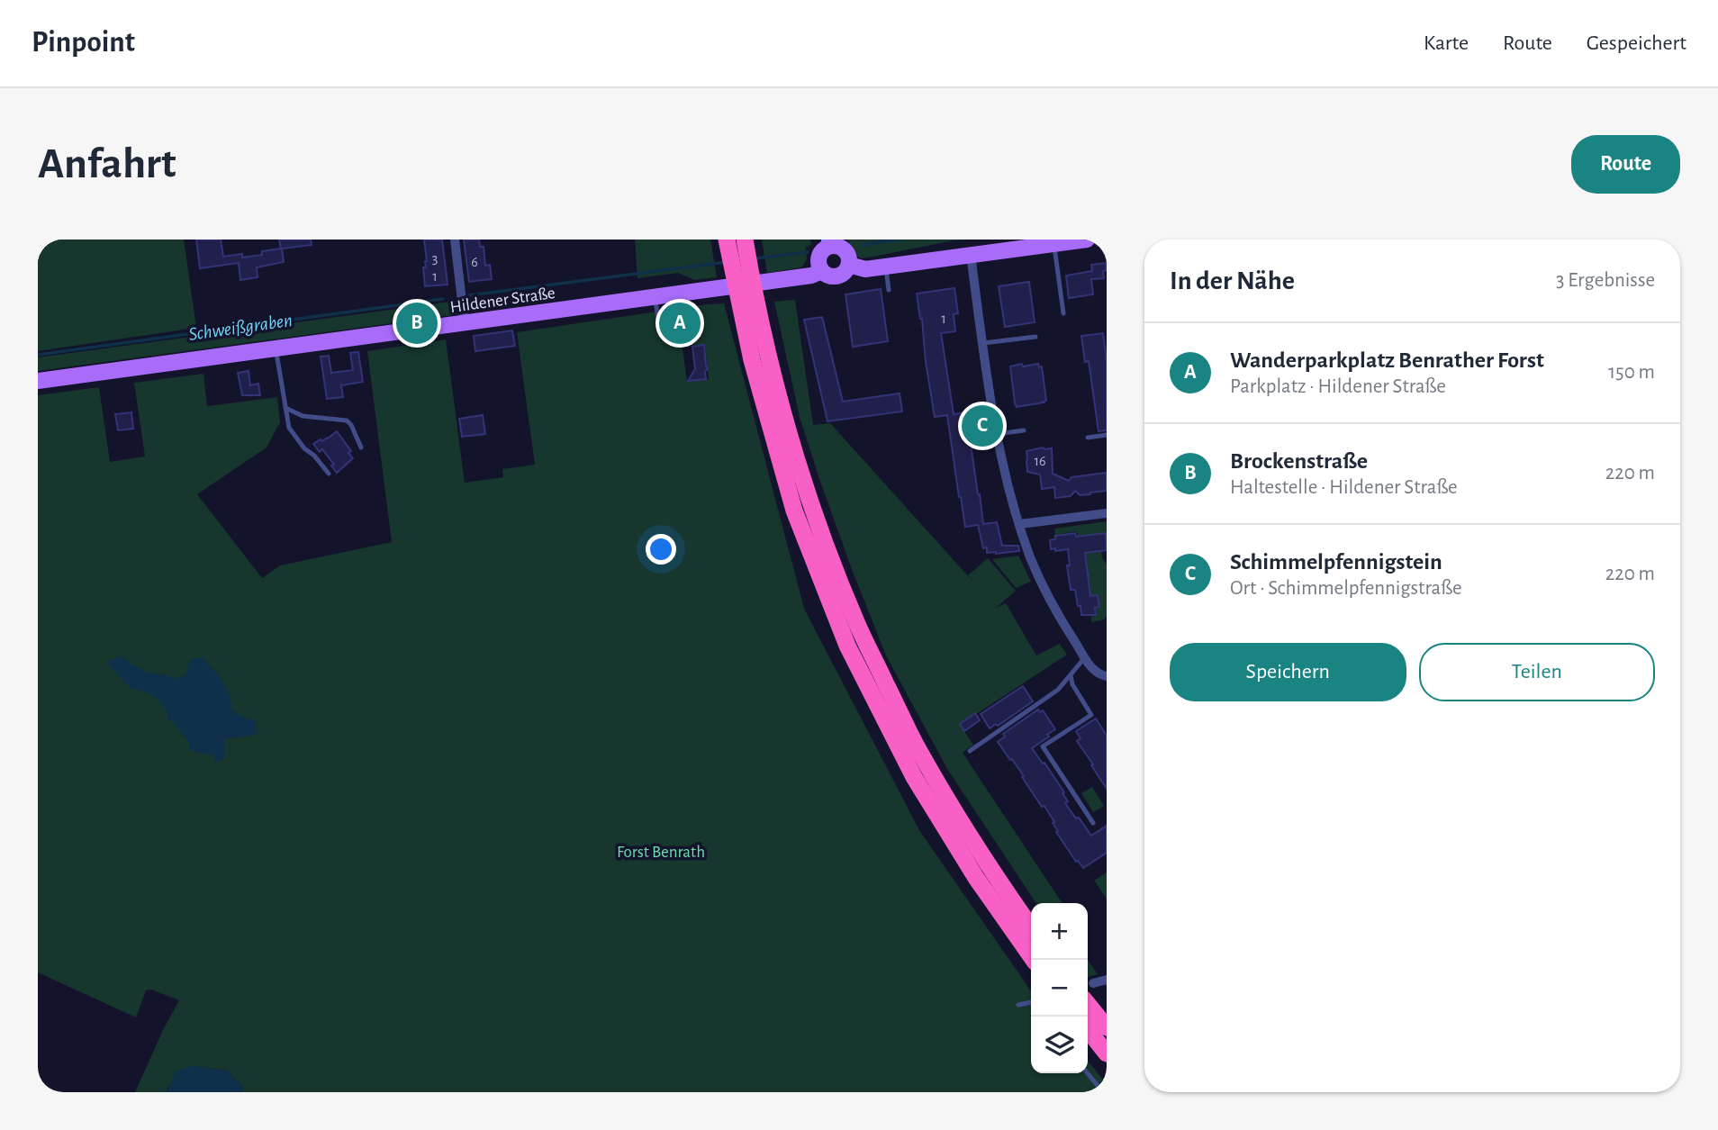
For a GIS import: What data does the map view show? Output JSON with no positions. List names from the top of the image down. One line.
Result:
{"streets":{"main road":["Hildener Straße"]},"water":["Schweißgraben"],"parks":["Forst Benrath"],"house_numbers":["3","6","1","1","16"],"page":{"header":"Pinpoint","nav":["Karte","Route","Gespeichert"],"buttons":["Route",["Speichern","Teilen"]],"title":"Anfahrt","heading":["In der Nähe","3 Ergebnisse"],"pins":["A","B","C"],"list":[{"mark":"A","name":"Wanderparkplatz Benrather Forst","note":"Parkplatz · Hildener Straße","value":"150 m"},{"mark":"B","name":"Brockenstraße","note":"Haltestelle · Hildener Straße","value":"220 m"},{"mark":"C","name":"Schimmelpfennigstein","note":"Ort · Schimmelpfennigstraße","value":"220 m"}],"map_buttons":["+","−"]}}
